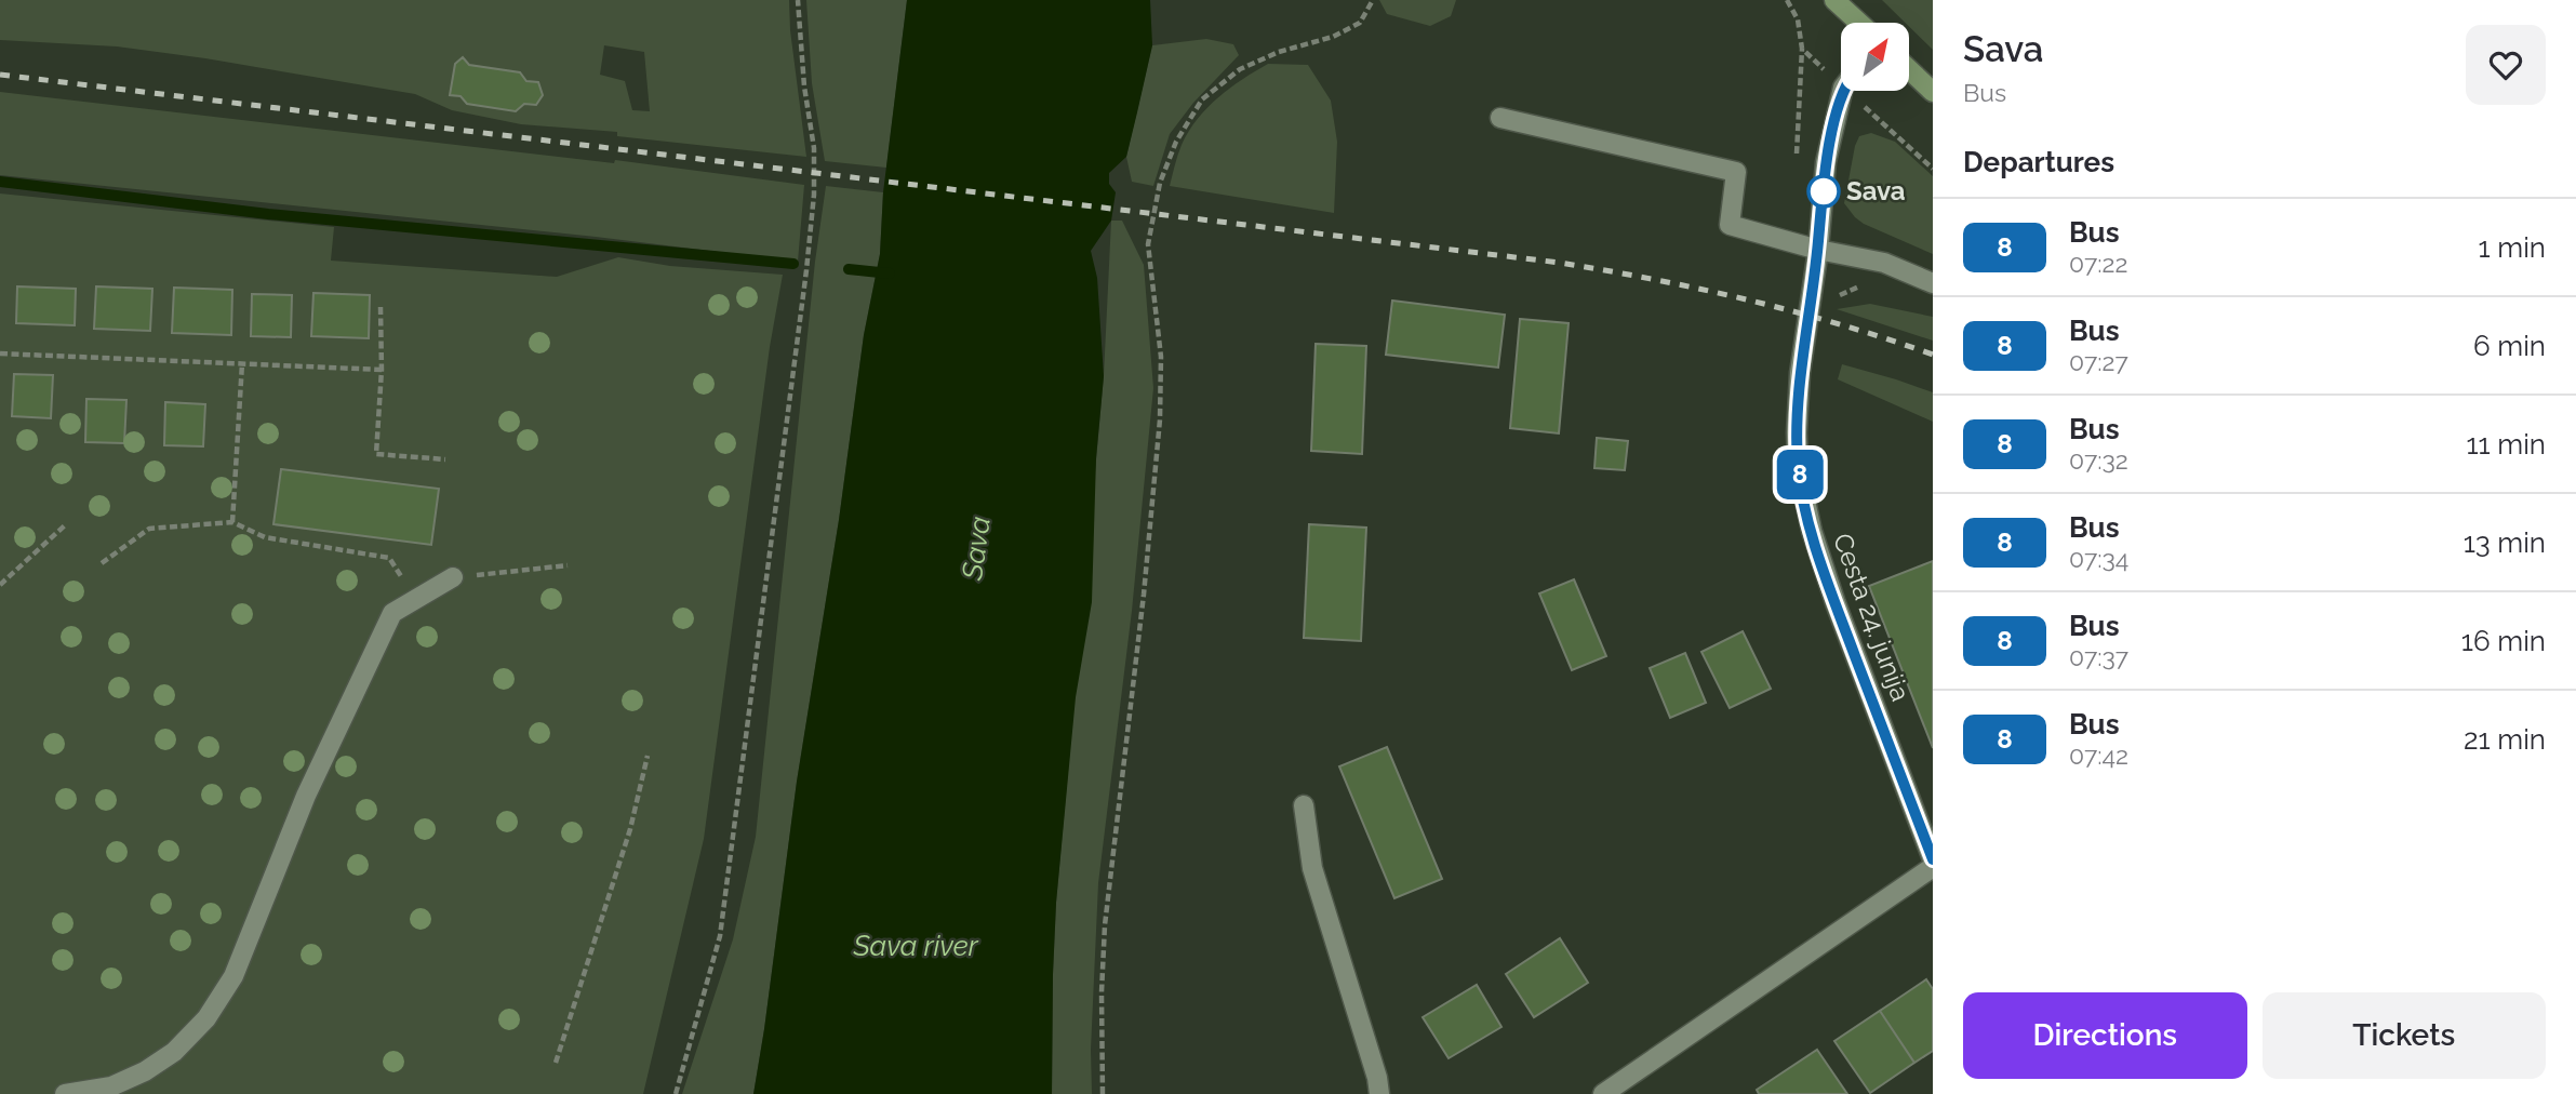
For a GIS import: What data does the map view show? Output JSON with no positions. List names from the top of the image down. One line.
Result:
{"streets":{"street":["Cesta 24. junija"]},"water":["Sava","Sava river"],"places":["Sava"],"lines":["bus line 8"],"north":"top right","page":{"on_map":"8","heading":[["Sava","Bus"],"Departures"],"list":[{"mark":"8","name":"Bus","note":"07:22","value":"1 min"},{"mark":"8","name":"Bus","note":"07:27","value":"6 min"},{"mark":"8","name":"Bus","note":"07:32","value":"11 min"},{"mark":"8","name":"Bus","note":"07:34","value":"13 min"},{"mark":"8","name":"Bus","note":"07:37","value":"16 min"},{"mark":"8","name":"Bus","note":"07:42","value":"21 min"}],"buttons":["Directions","Tickets"]}}
